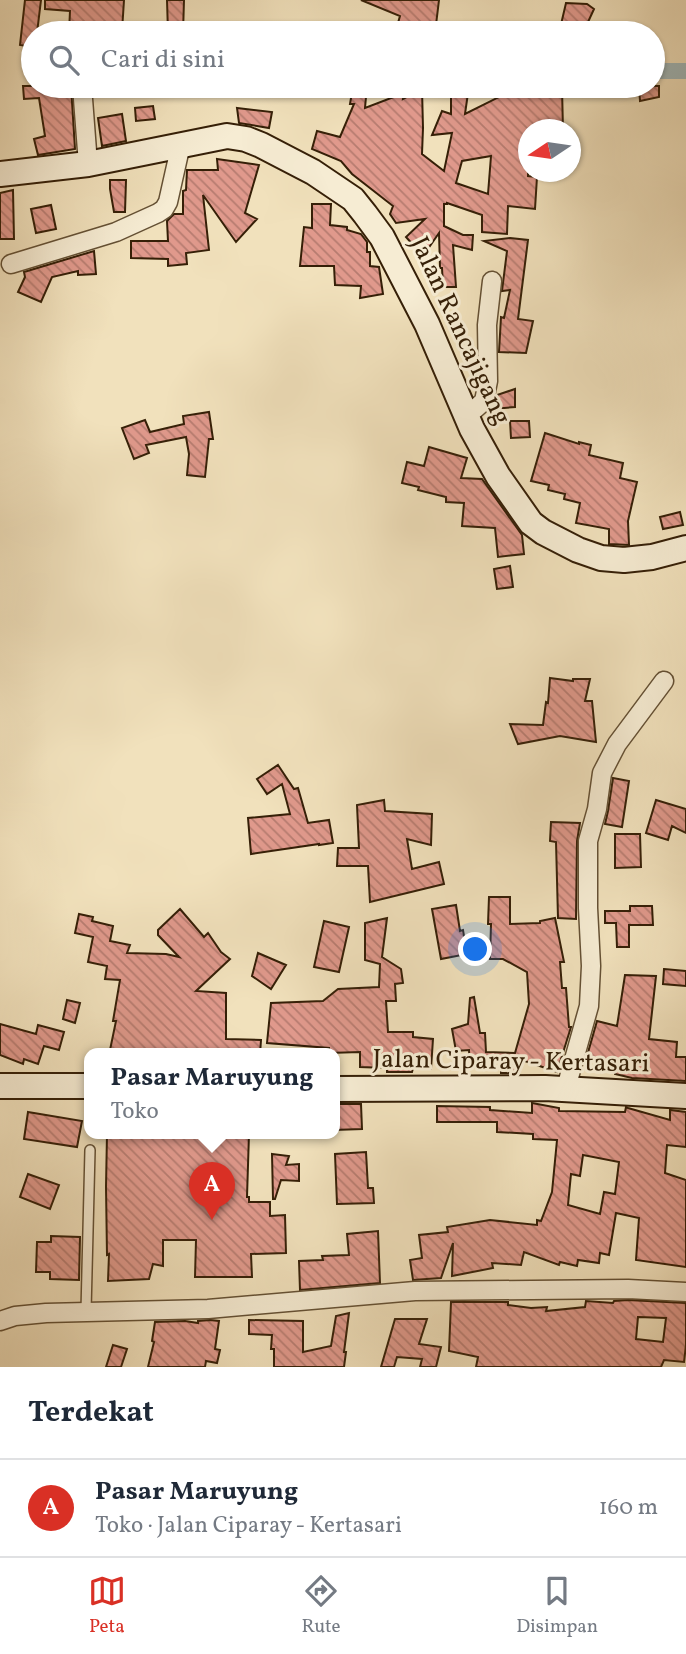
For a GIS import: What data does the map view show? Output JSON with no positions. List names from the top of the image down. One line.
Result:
{"streets":{"main road":["Jalan Rancajigang","Jalan Ciparay - Kertasari"]},"north":"left","page":{"search":"Cari di sini","popup":["Pasar Maruyung","Toko"],"pins":"A","heading":"Terdekat","list":[{"mark":"A","name":"Pasar Maruyung","note":"Toko · Jalan Ciparay - Kertasari","value":"160 m"}],"nav":["Peta","Rute","Disimpan"]}}
